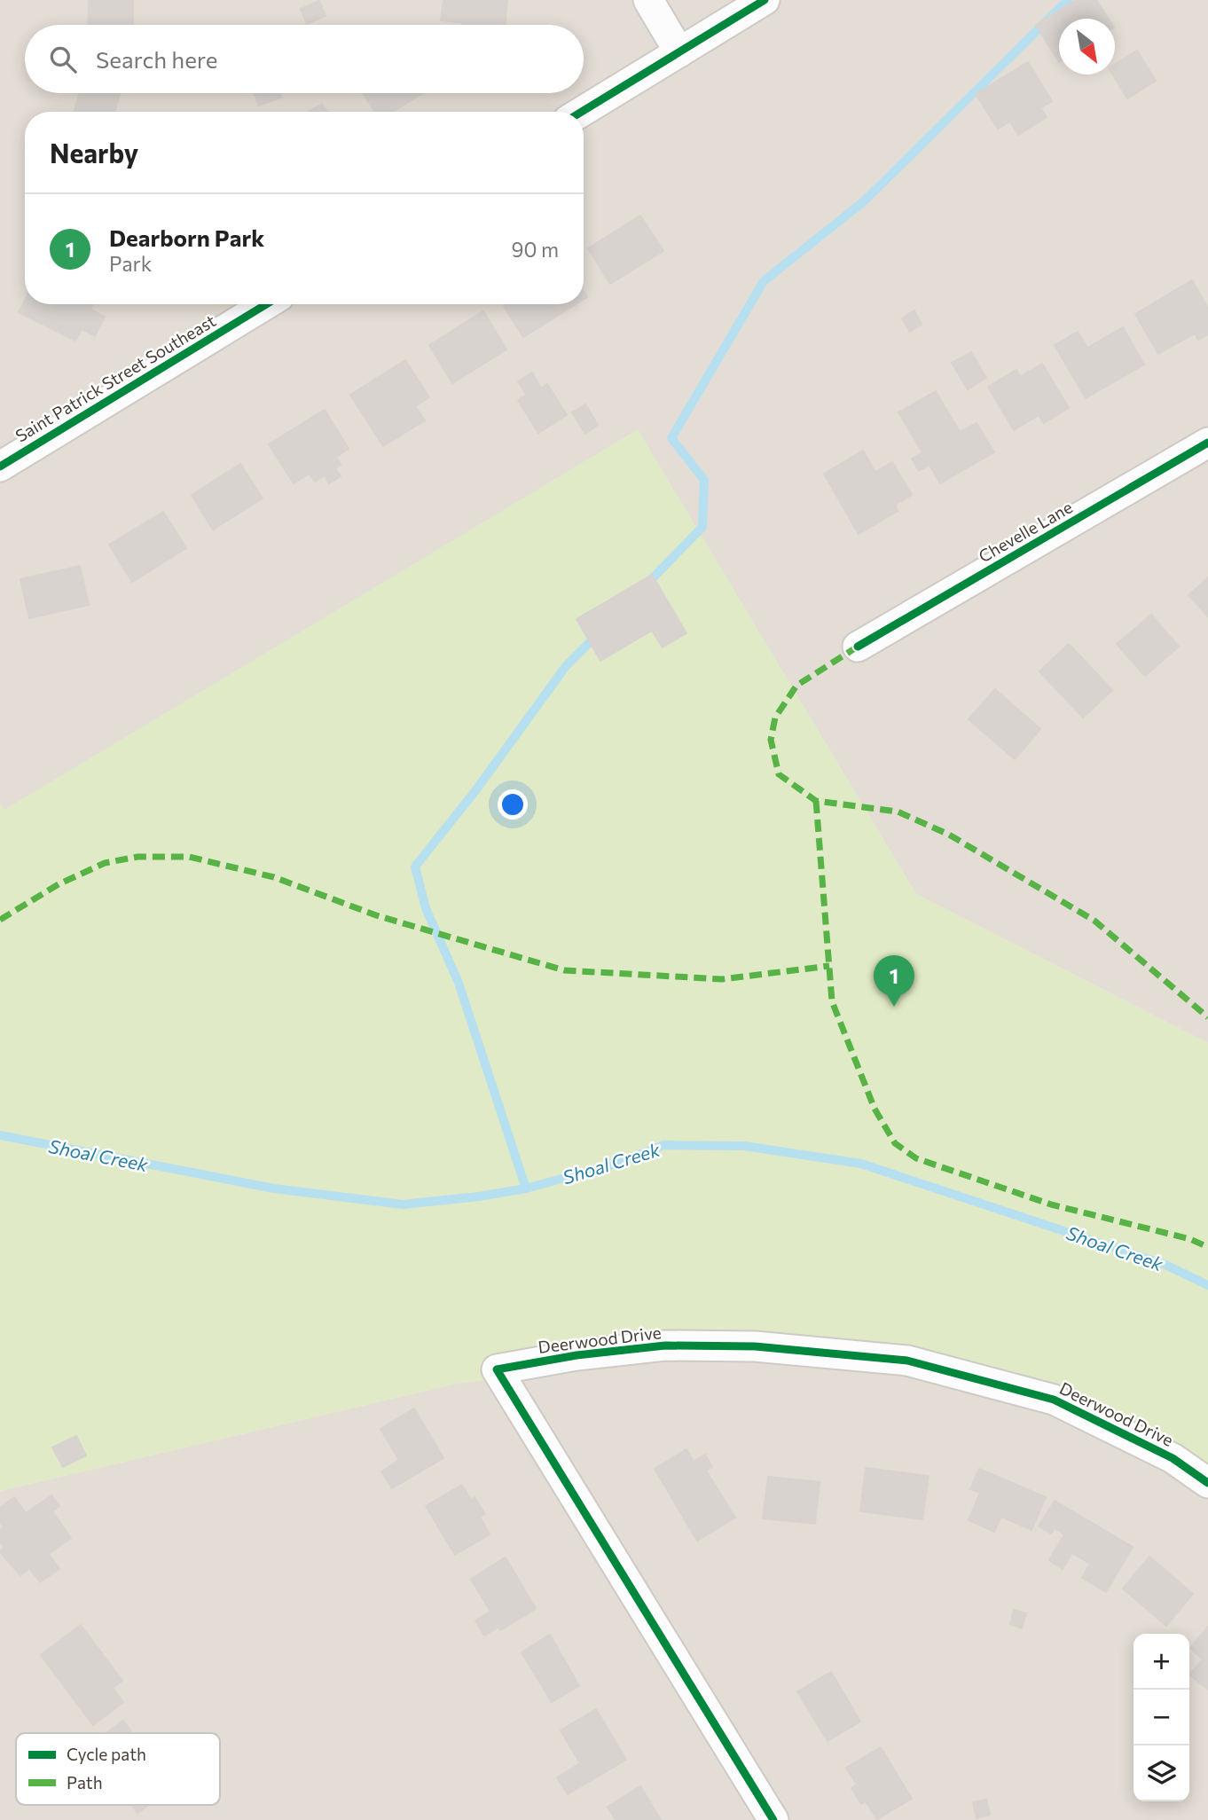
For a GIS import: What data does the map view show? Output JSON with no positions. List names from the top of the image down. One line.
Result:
{"streets":{"street":["Saint Patrick Street Southeast","Chevelle Lane","Deerwood Drive"]},"water":["Shoal Creek"],"legend":["Cycle path","Path"],"north":"bottom right","page":{"search":"Search here","heading":"Nearby","list":[{"mark":"1","name":"Dearborn Park","note":"Park","value":"90 m"}],"pins":"1","map_buttons":["+","−"]}}
